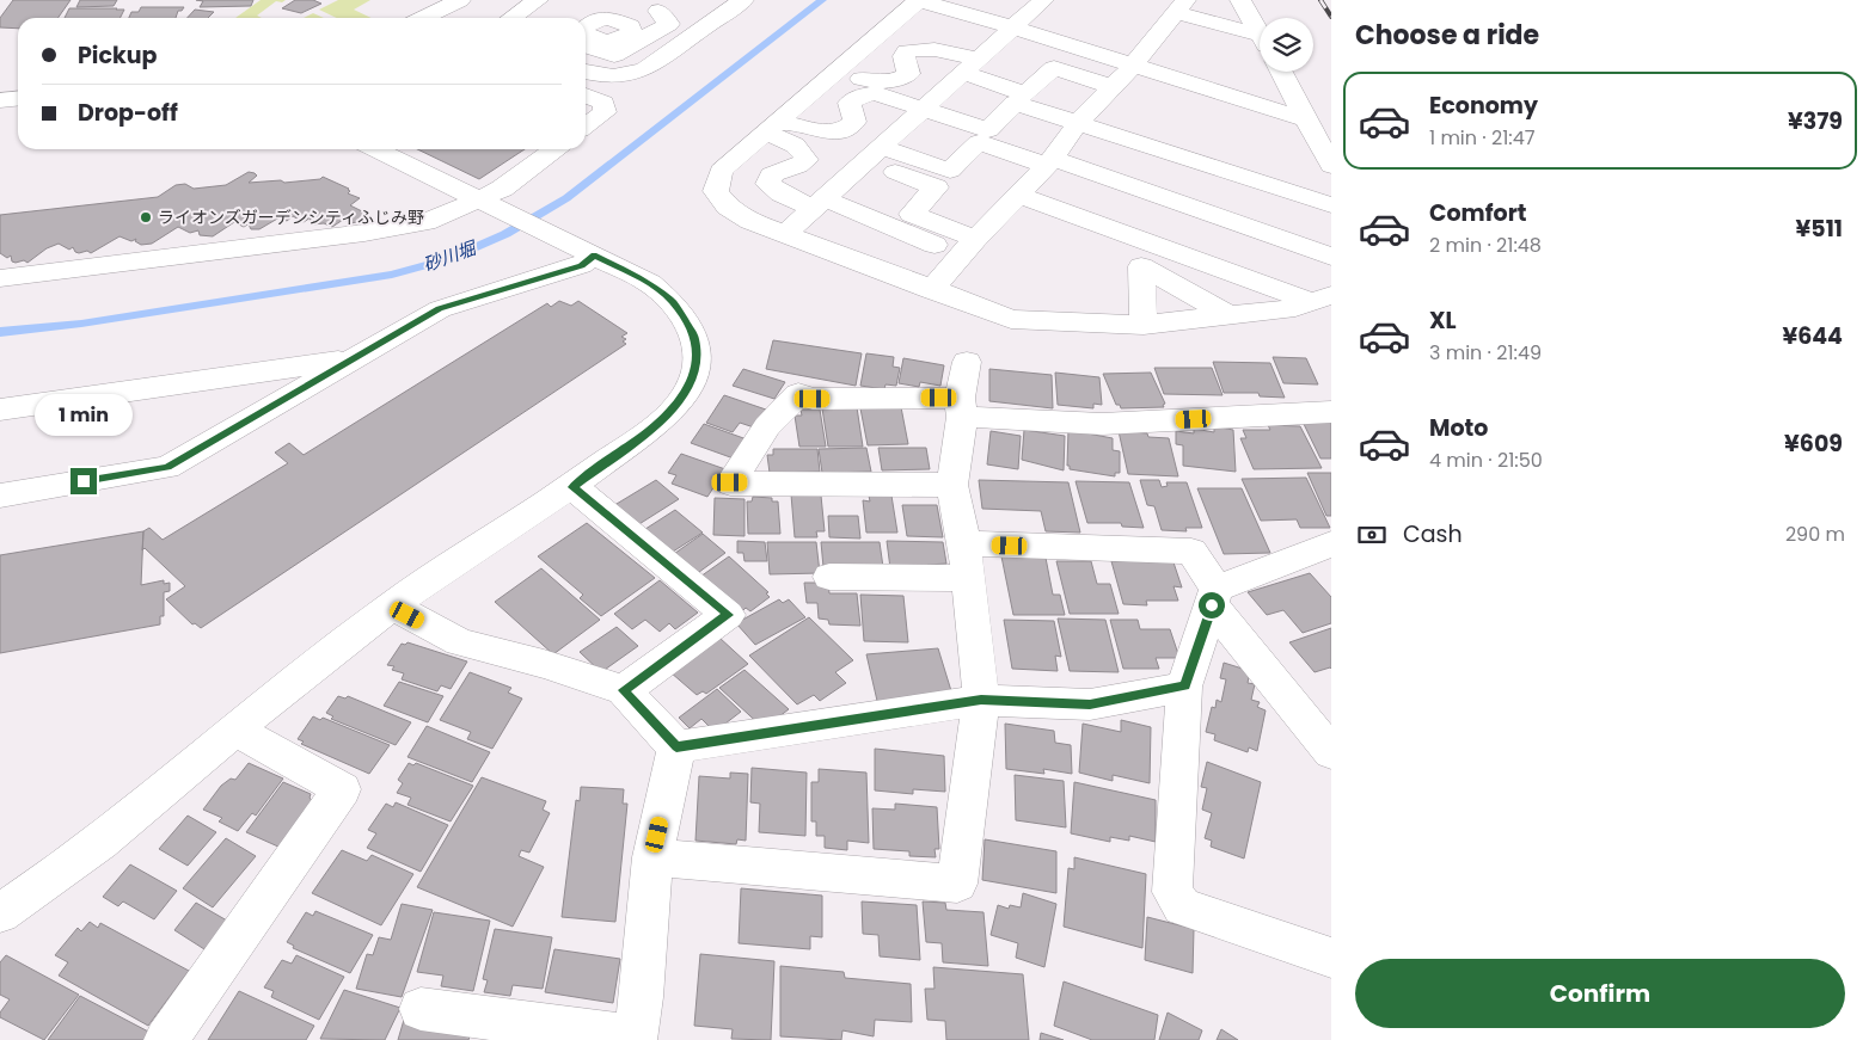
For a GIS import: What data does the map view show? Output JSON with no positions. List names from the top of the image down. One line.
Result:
{"water":["砂川堀"],"places":["ライオンズガーデンシティふじみ野"],"page":{"heading":"Choose a ride","banner":["Pickup","Drop-off"],"list":[{"name":"Economy","note":"1 min · 21:47","value":"¥379"},{"name":"Comfort","note":"2 min · 21:48","value":"¥511"},{"name":"XL","note":"3 min · 21:49","value":"¥644"},{"name":"Moto","note":"4 min · 21:50","value":"¥609"}],"bubble":"1 min","pay":["Cash","290 m"],"buttons":"Confirm"}}
